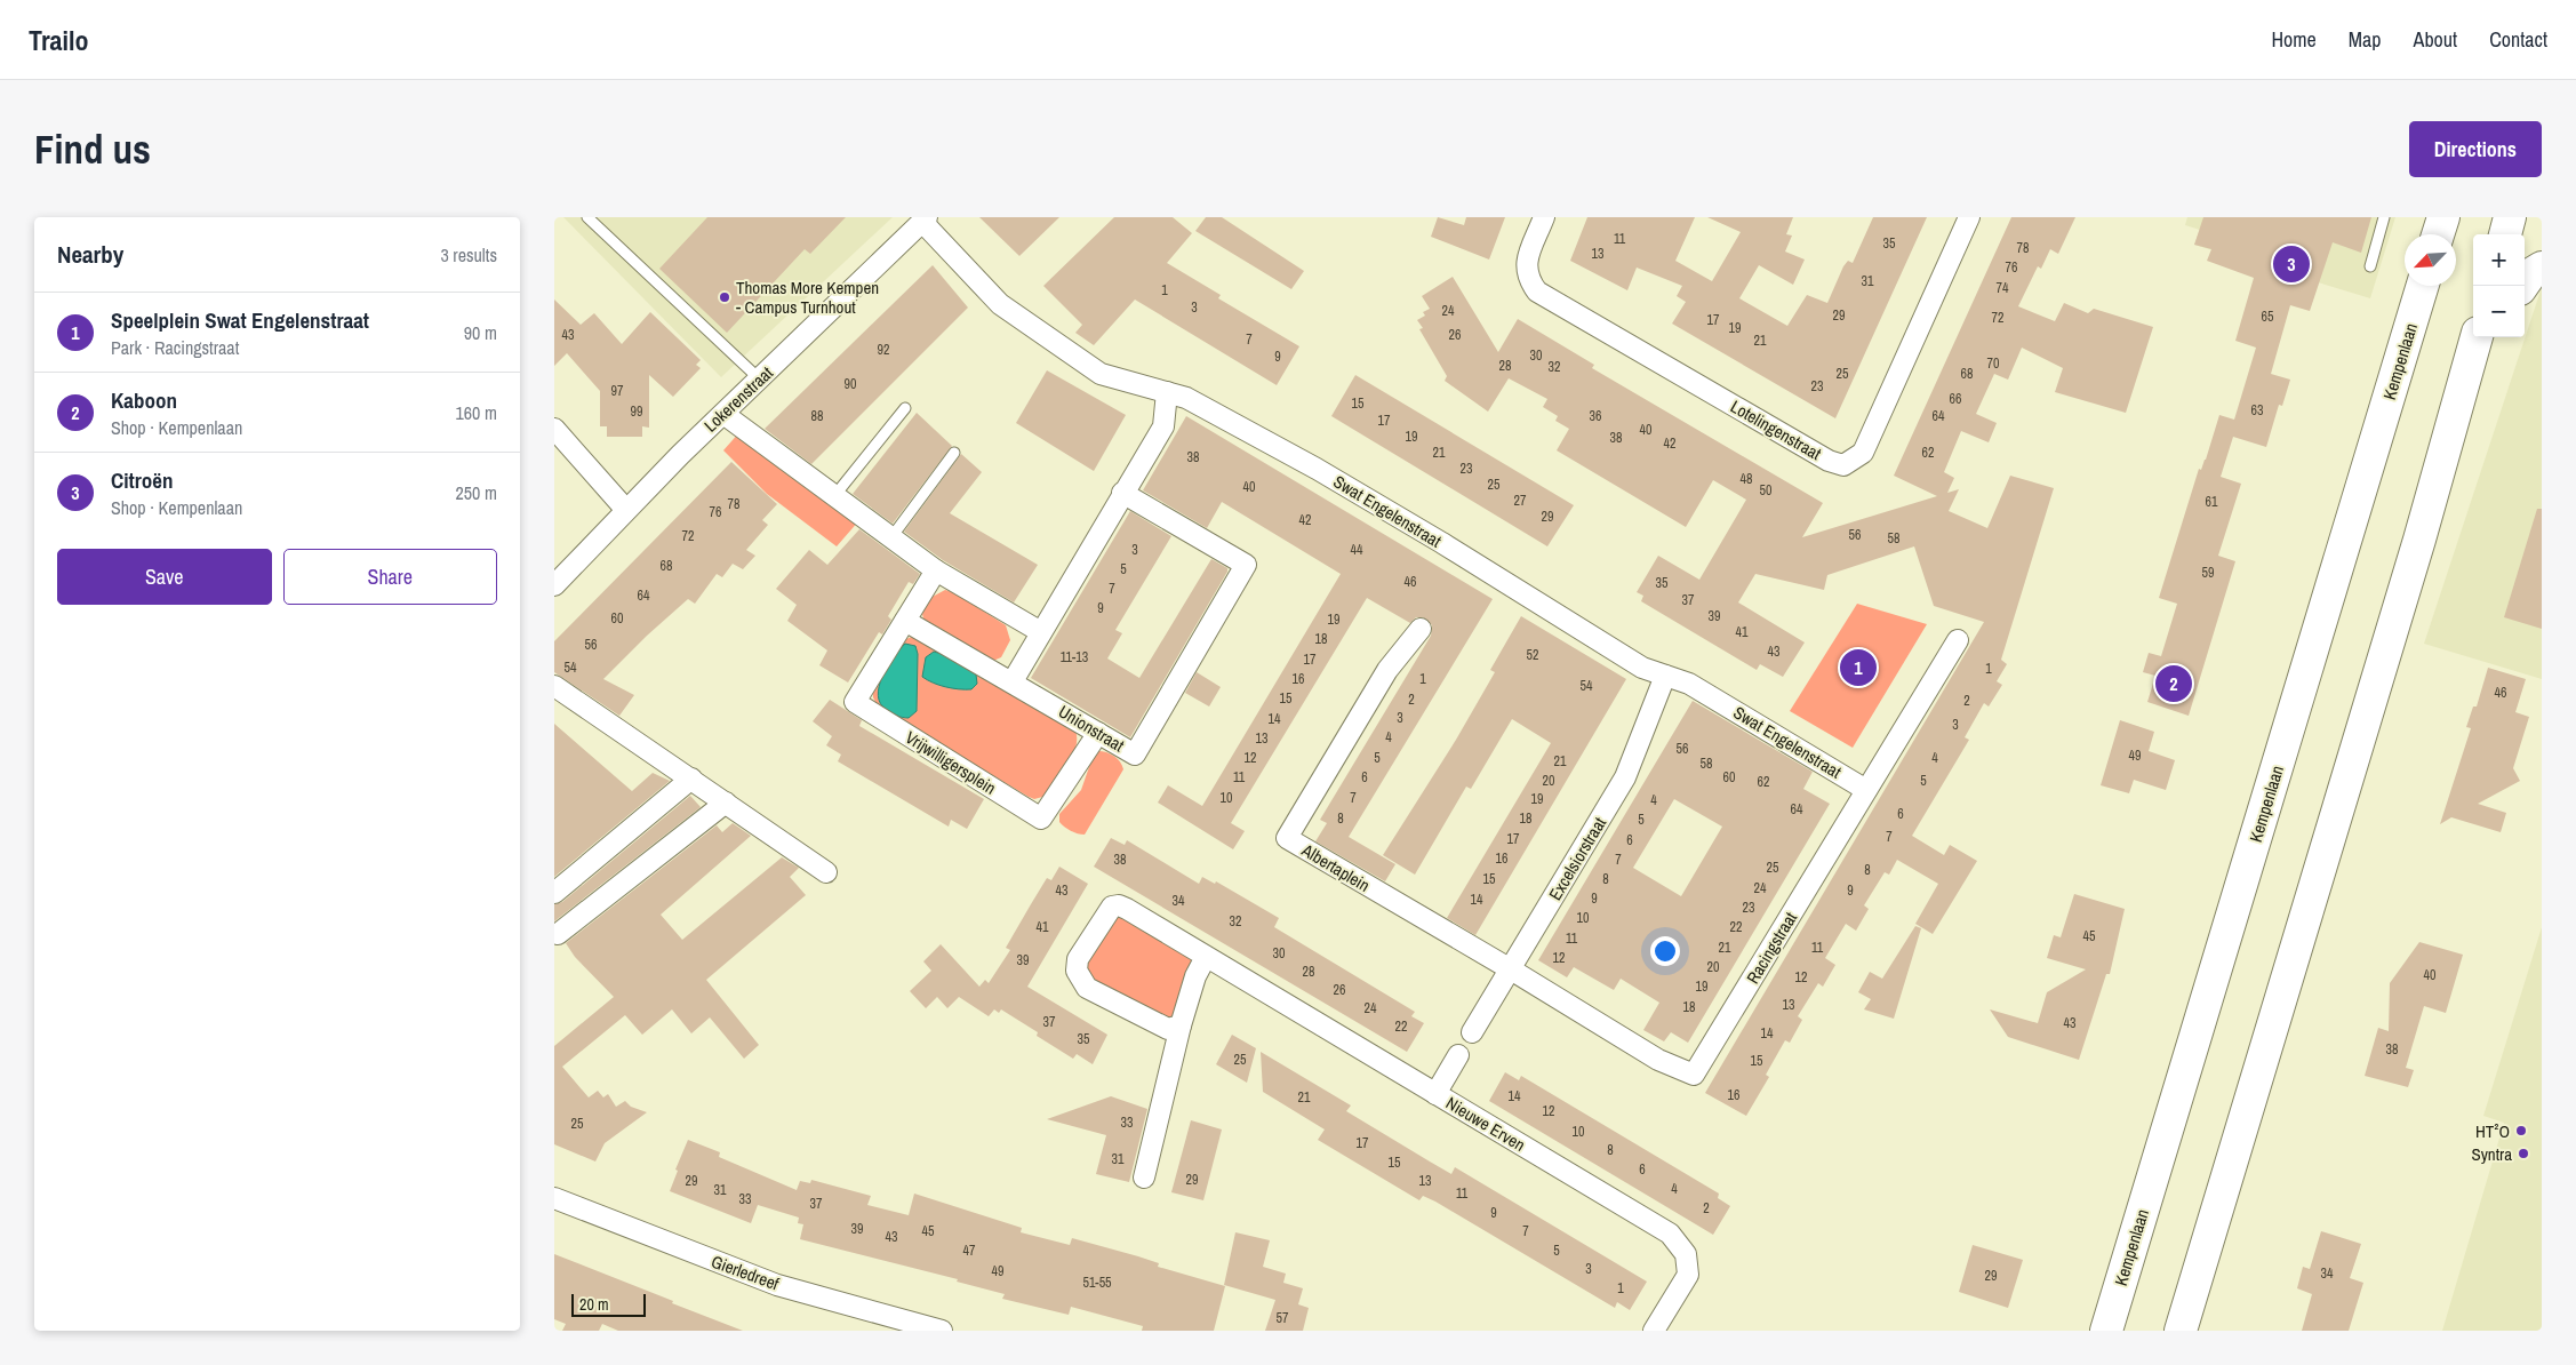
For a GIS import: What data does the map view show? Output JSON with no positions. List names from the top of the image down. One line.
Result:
{"streets":{"main road":["Kempenlaan"],"street":["Lokerenstraat","Lotelingenstraat","Swat Engelenstraat","Unionstraat","Vrijwilligersplein","Excelsiorstraat","Albertaplein","Racingstraat","Nieuwe Erven","Gierledreef"]},"crossings":[["Lokerenstraat","Swat Engelenstraat"],["Swat Engelenstraat","Excelsiorstraat"],["Swat Engelenstraat","Racingstraat"],["Unionstraat","Vrijwilligersplein"],["Excelsiorstraat","Albertaplein"],["Excelsiorstraat","Racingstraat"],["Albertaplein","Racingstraat"]],"places":["Thomas More Kempen - Campus Turnhout","HT²O","Syntra"],"house_numbers":["11","35","78","13","76","31","74","1","3","24","29","65","72","17","19","43","26","7","21","92","30","9","70","28","32","25","68","90","23","97","66","15","63","99","88","36","64","17","40","19","38","42","21","62","38","23","48","25","40","50","27","61","78","76","29","42","56","72","58","3","44","68","5","59","46","35","7","64","37","9","39","60","19","41","18","56","43","52","11-13","17","54","1","16","1","54","46","15","2","2","3","14","3","4","13","56","49","12","5","4","21","58","11","6","60","20","5","62","10","7","19","4","64","6","8","18","5","7","17","6","16","38","7","25","8","15","8","24","43","9","9","14","34","23","10","32","41","22","45","11","21","11","30","12","39","20","28","40","12","19","26","13","18","24","37","43","22","14","35","38","25","15","16","14","21","12","33","25","10","17","8","31","15","6","29","29","13","4","31","11","33","37","2","9","39","45","7","43","47","5","3","49","34","29","51-55","1","57"],"scale_bar":"20 m","north":"bottom left","page":{"header":"Trailo","nav":["Home","Map","About","Contact"],"buttons":["Directions",["Save","Share"]],"title":"Find us","heading":["Nearby","3 results"],"map_buttons":["+","−"],"pins":["3","1","2"],"list":[{"mark":"1","name":"Speelplein Swat Engelenstraat","note":"Park · Racingstraat","value":"90 m"},{"mark":"2","name":"Kaboon","note":"Shop · Kempenlaan","value":"160 m"},{"mark":"3","name":"Citroën","note":"Shop · Kempenlaan","value":"250 m"}],"scale":"20 m"}}
